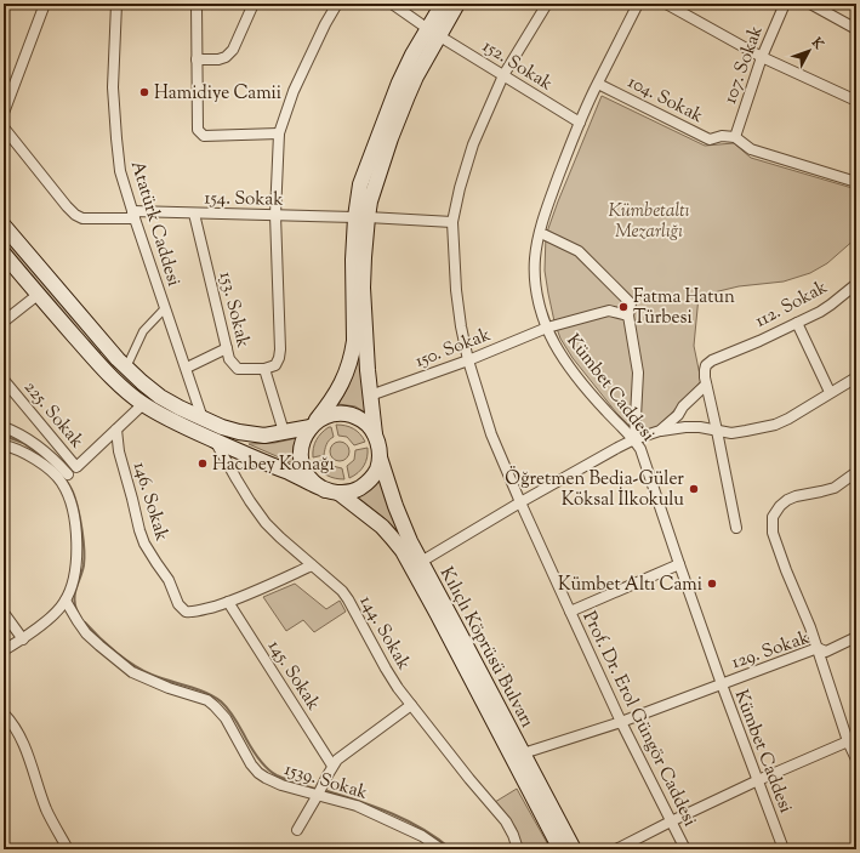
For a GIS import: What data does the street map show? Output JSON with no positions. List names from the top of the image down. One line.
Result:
{"streets":{"main road":["Kılıçlı Köprüsü Bulvarı"],"street":["152. Sokak","107. Sokak","104. Sokak","154. Sokak","Atatürk Caddesi","112. Sokak","153. Sokak","150. Sokak","Kümbet Caddesi","225. Sokak","146. Sokak","144. Sokak","129. Sokak","145. Sokak","Prof. Dr. Erol Güngör Caddesi","1539. Sokak"]},"crossings":[["152. Sokak","Kümbet Caddesi"],["152. Sokak","Prof. Dr. Erol Güngör Caddesi"],["107. Sokak","104. Sokak"],["104. Sokak","Kümbet Caddesi"],["154. Sokak","Atatürk Caddesi"],["154. Sokak","153. Sokak"],["154. Sokak","Prof. Dr. Erol Güngör Caddesi"],["150. Sokak","Kümbet Caddesi"],["150. Sokak","Prof. Dr. Erol Güngör Caddesi"],["Kümbet Caddesi","129. Sokak"],["225. Sokak","146. Sokak"],["146. Sokak","144. Sokak"],["146. Sokak","145. Sokak"],["Kılıçlı Köprüsü Bulvarı","129. Sokak"],["129. Sokak","Prof. Dr. Erol Güngör Caddesi"]],"parks":["Kümbetaltı Mezarlığı"],"places":["Hamidiye Camii","Fatma Hatun Türbesi","Hacıbey Konağı","Öğretmen Bedia-Güler Köksal İlkokulu","Kümbet Altı Cami"],"north":"top right"}
